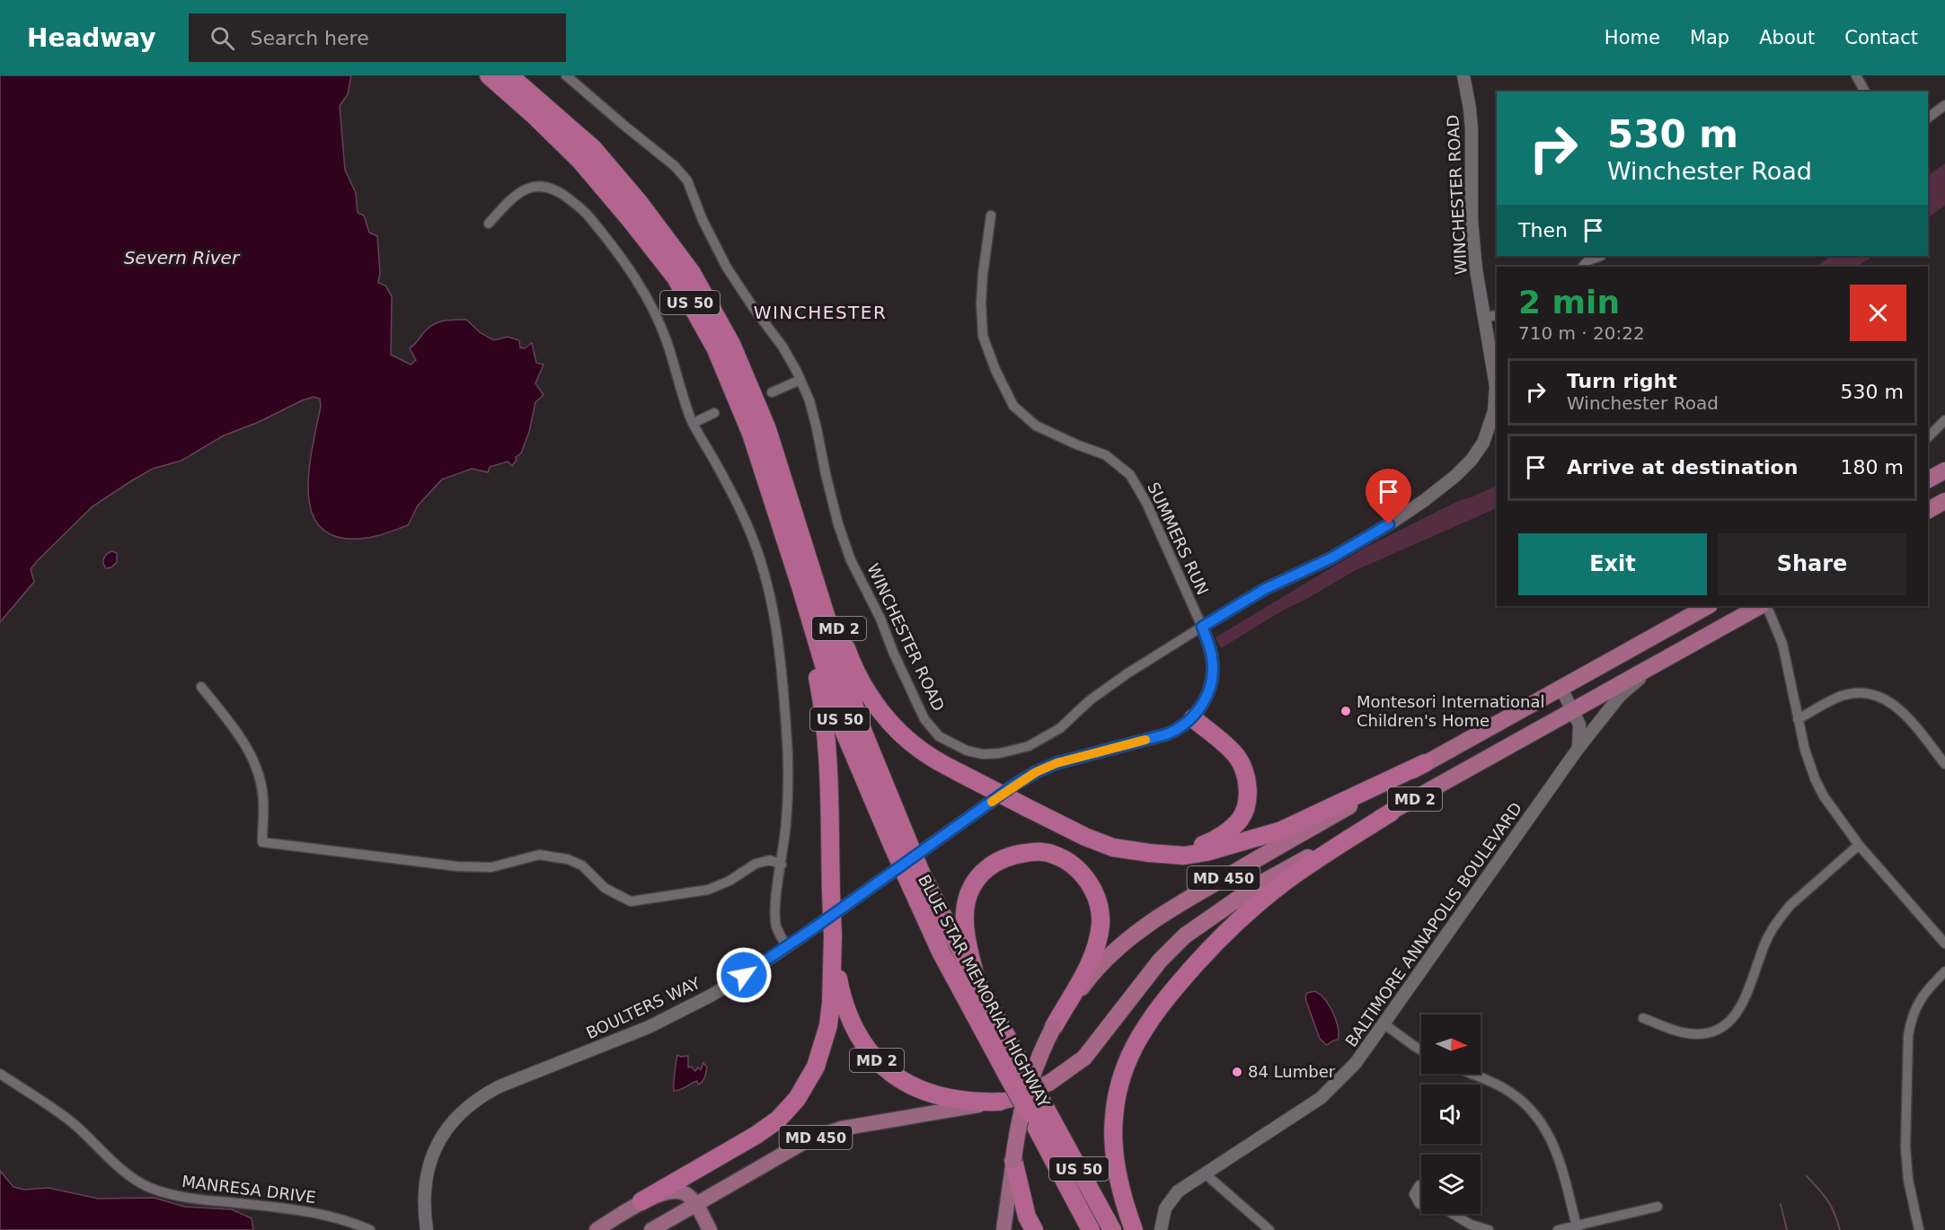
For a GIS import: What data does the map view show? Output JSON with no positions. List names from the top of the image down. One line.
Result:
{"streets":{"highway":["US 50","MD 2","MD 450","BLUE STAR MEMORIAL HIGHWAY"],"street":["WINCHESTER ROAD","SUMMERS RUN","BALTIMORE ANNAPOLIS BOULEVARD","BOULTERS WAY","MANRESA DRIVE"]},"crossings":[["WINCHESTER ROAD","SUMMERS RUN"],["WINCHESTER ROAD","BOULTERS WAY"],["SUMMERS RUN","BOULTERS WAY"],["MD 2","MD 450"],["MD 2","BALTIMORE ANNAPOLIS BOULEVARD"],["MD 2","BLUE STAR MEMORIAL HIGHWAY"]],"districts":["WINCHESTER"],"water":["Severn River"],"places":["Montesori International Children's Home","84 Lumber"],"north":"right","page":{"header":"Headway","search":"Search here","nav":["Home","Map","About","Contact"],"turn":["530 m","Winchester Road"],"then":"Then","heading":["2 min","710 m · 20:22"],"list":[{"name":"Turn right","note":"Winchester Road","value":"530 m"},{"name":"Arrive at destination","value":"180 m"}],"buttons":["Exit","Share"]}}
